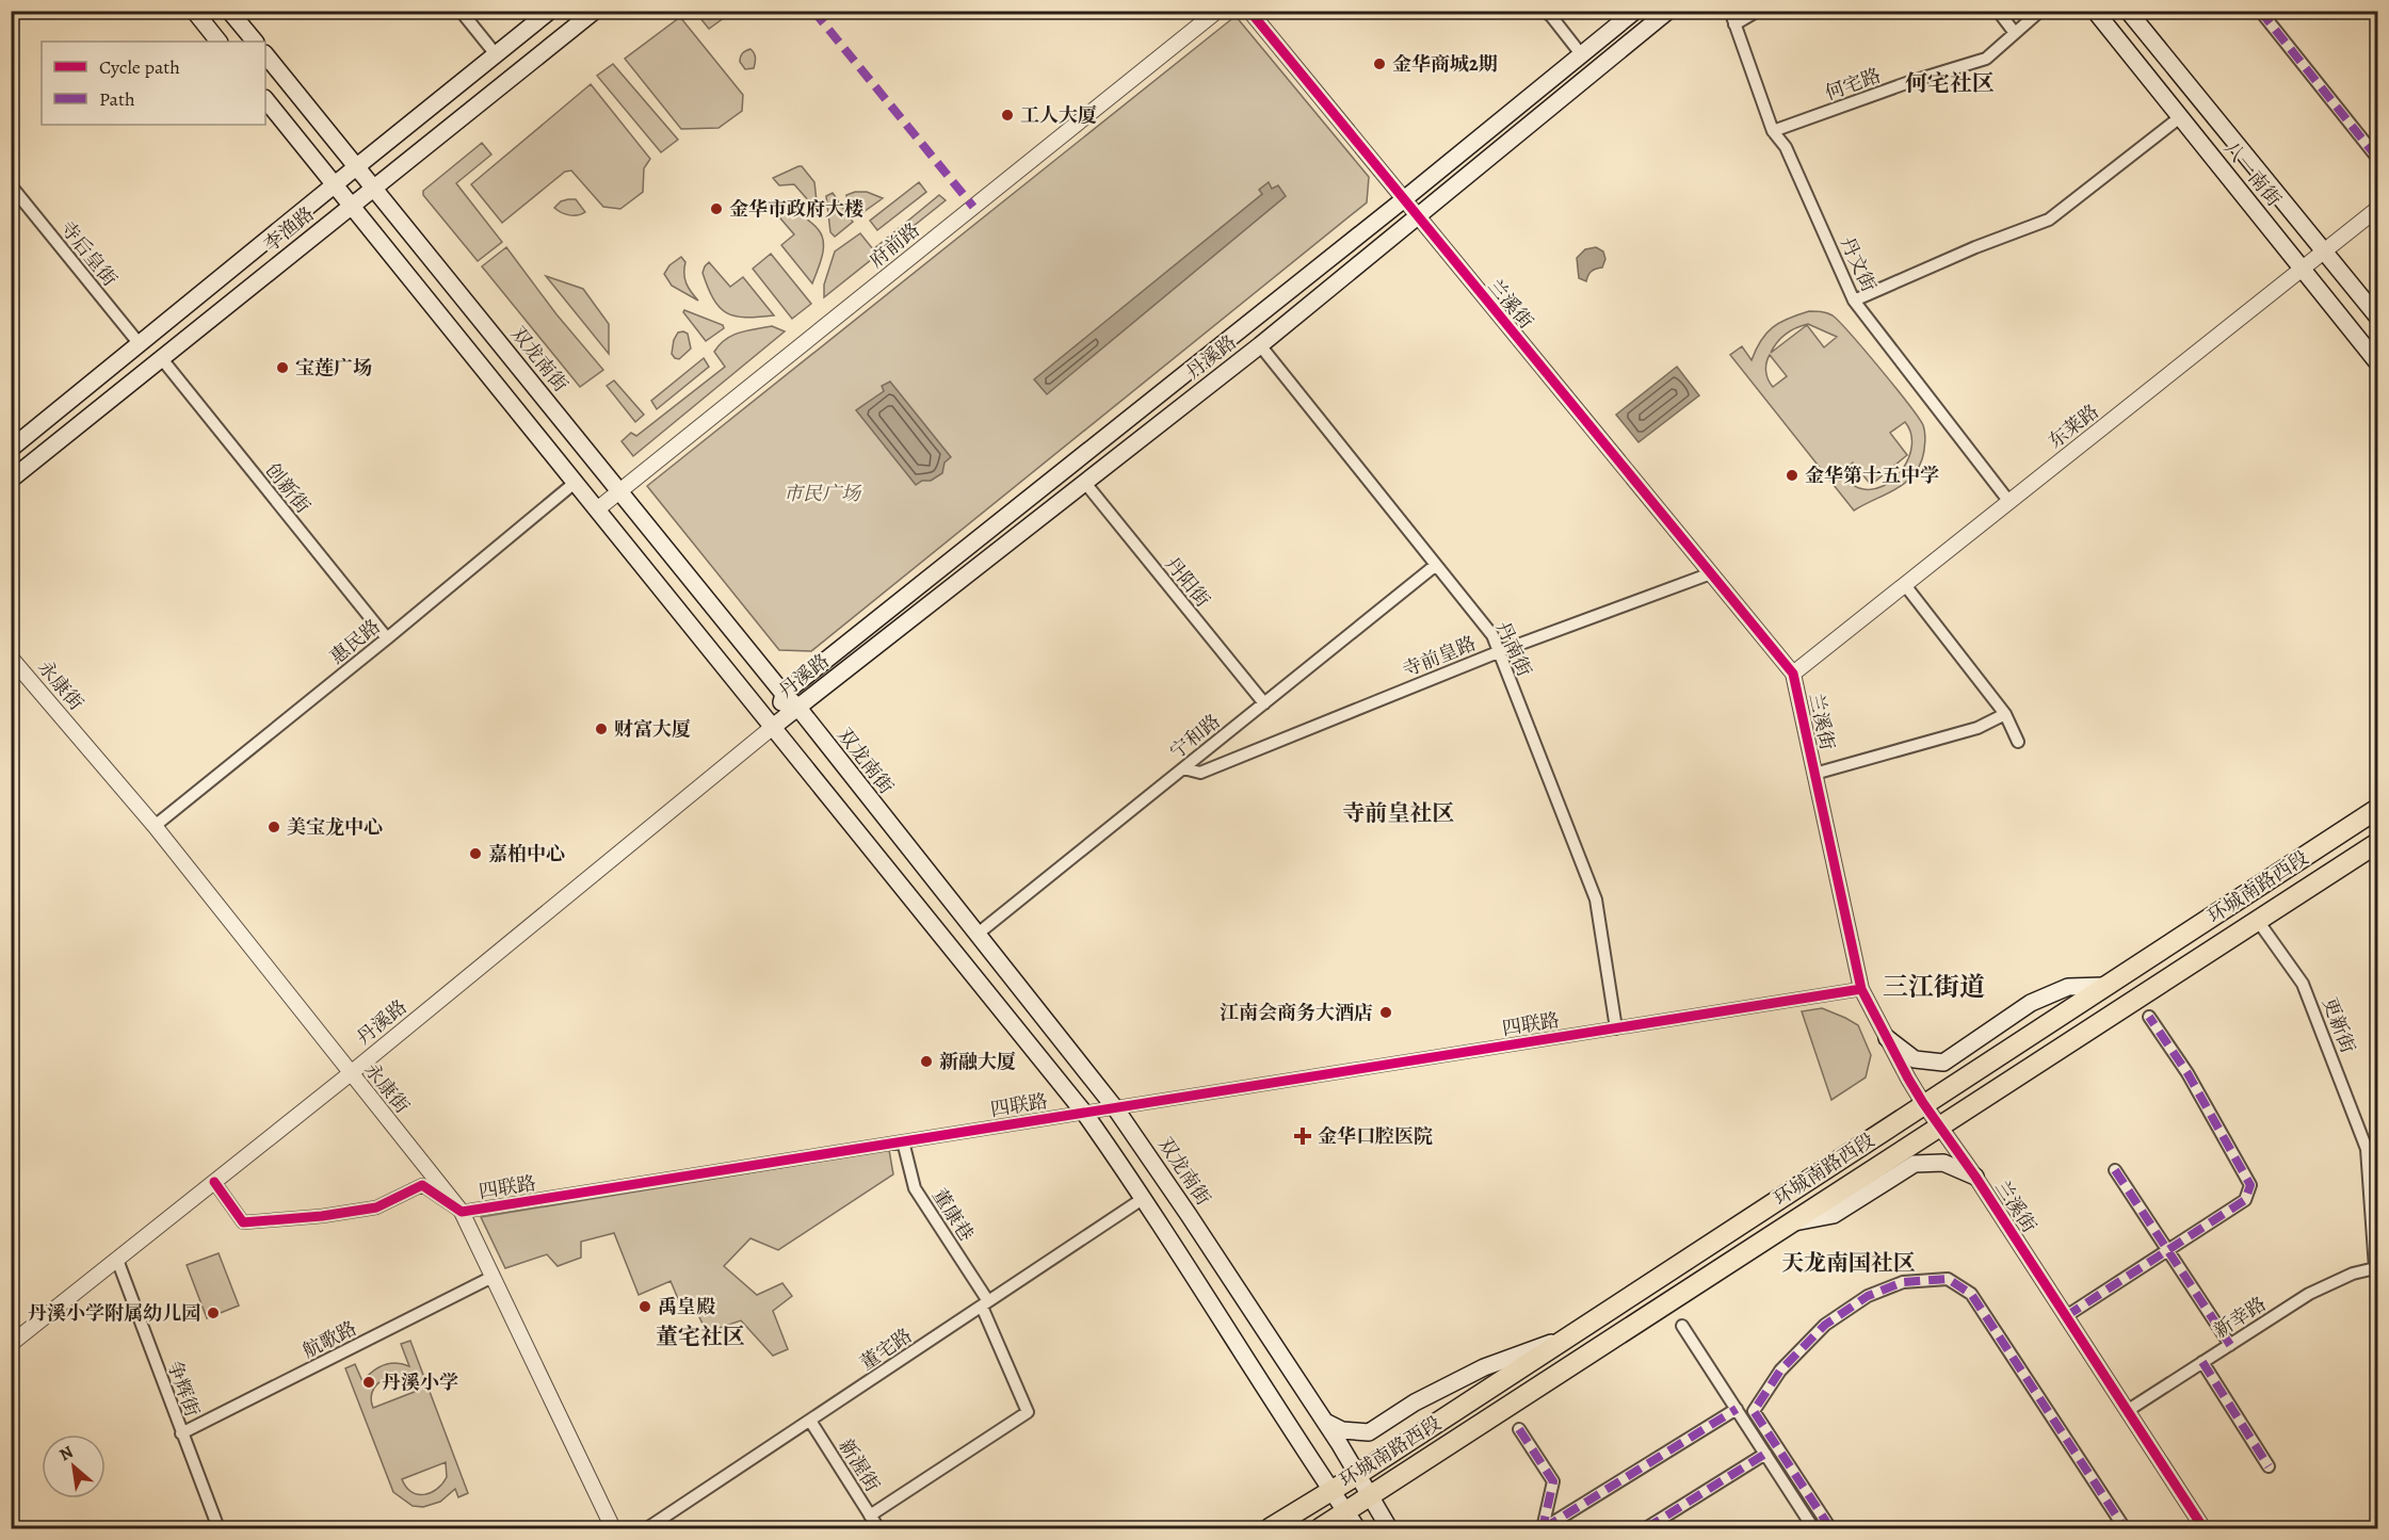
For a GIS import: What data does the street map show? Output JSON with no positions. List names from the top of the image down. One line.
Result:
{"streets":{"main road":["八一南街","李渔路","丹溪路","双龙南街","环城南路西段"],"street":["何宅路","府前路","寺后皇街","丹文街","兰溪街","东莱路","创新街","丹阳街","惠民路","丹南街","寺前皇路","永康街","宁和路","四联路","更新街","董康巷","新幸路","航歌路","董宅路","争辉街","新渥街"]},"crossings":[["何宅路","丹文街"],["八一南街","东莱路"],["李渔路","寺后皇街"],["李渔路","双龙南街"],["李渔路","创新街"],["府前路","双龙南街"],["丹文街","东莱路"],["兰溪街","丹溪路"],["兰溪街","东莱路"],["兰溪街","寺前皇路"],["兰溪街","环城南路西段"],["兰溪街","四联路"],["兰溪街","新幸路"],["丹溪路","双龙南街"],["丹溪路","丹阳街"],["丹溪路","丹南街"],["丹溪路","永康街"],["丹溪路","四联路"],["丹溪路","争辉街"],["双龙南街","宁和路"],["双龙南街","环城南路西段"],["双龙南街","四联路"],["创新街","惠民路"],["丹阳街","宁和路"],["惠民路","永康街"],["丹南街","寺前皇路"],["丹南街","宁和路"],["丹南街","四联路"],["寺前皇路","宁和路"],["永康街","四联路"],["永康街","航歌路"],["环城南路西段","更新街"],["四联路","董康巷"],["更新街","新幸路"],["董康巷","董宅路"],["董康巷","新渥街"],["航歌路","争辉街"],["董宅路","新渥街"]],"districts":["何宅社区","寺前皇社区","三江街道","天龙南国社区","董宅社区"],"parks":["市民广场"],"places":{"other":["金华商城2期","工人大厦","金华市政府大楼","宝莲广场","金华第十五中学","财富大厦","美宝龙中心","嘉柏中心","江南会商务大酒店","新融大厦","禹皇殿","丹溪小学附属幼儿园","丹溪小学"],"health":["金华口腔医院"]},"legend":["Cycle path","Path"],"north":"top left"}
